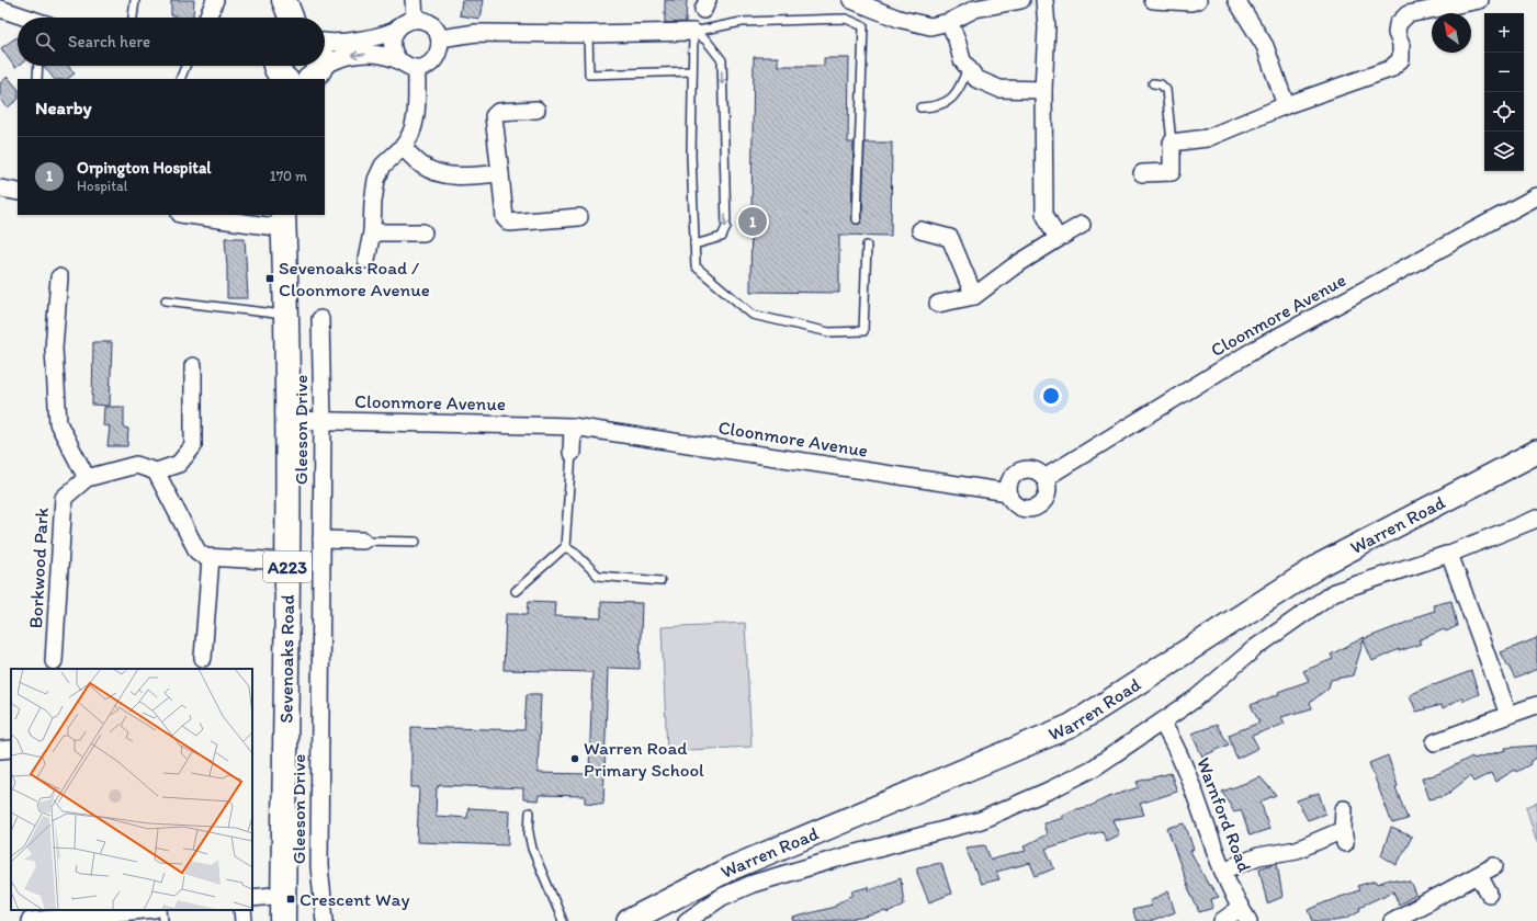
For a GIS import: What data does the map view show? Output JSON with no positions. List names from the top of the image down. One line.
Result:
{"streets":{"main road":["A223","Sevenoaks Road"],"street":["Cloonmore Avenue","Gleeson Drive","Warren Road","Borkwood Park","Warnford Road"]},"crossings":[["Cloonmore Avenue","Gleeson Drive"],["Cloonmore Avenue","Sevenoaks Road"],["Warren Road","Warnford Road"]],"places":{"transit":["Sevenoaks Road / Cloonmore Avenue","Crescent Way"],"other":["Warren Road Primary School"]},"north":"top left","page":{"map_buttons":["+","−"],"search":"Search here","heading":"Nearby","list":[{"mark":"1","name":"Orpington Hospital","note":"Hospital","value":"170 m"}],"pins":"1"}}
